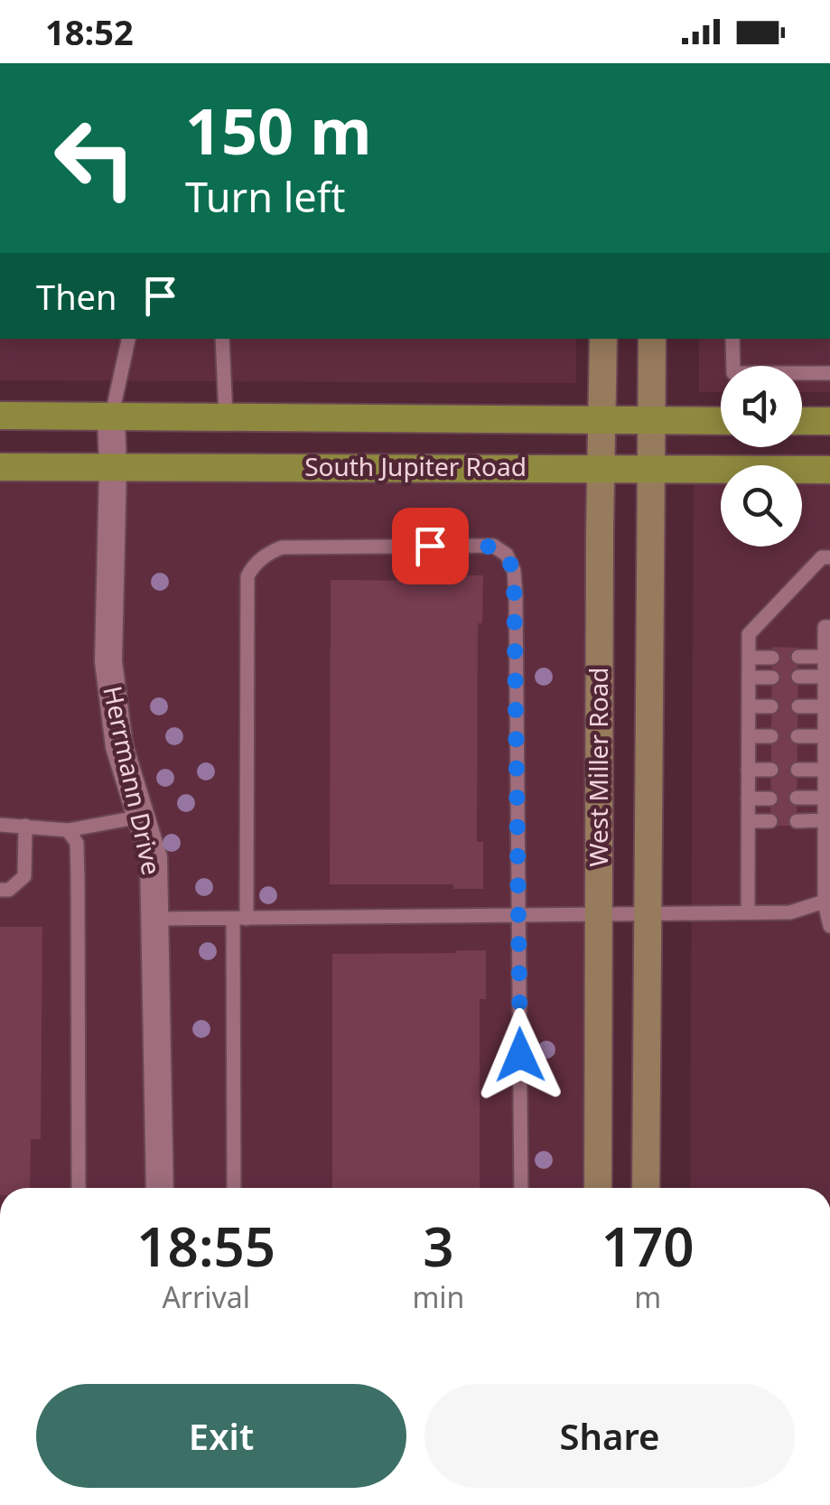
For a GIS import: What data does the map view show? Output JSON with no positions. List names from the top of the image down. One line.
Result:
{"streets":{"main road":["South Jupiter Road","West Miller Road"],"street":["Herrmann Drive"]},"crossings":[["South Jupiter Road","West Miller Road"],["South Jupiter Road","Herrmann Drive"]],"page":{"status":"18:52","turn":["150 m","Turn left"],"then":"Then","eta":["18:55","Arrival","3","min","170","m"],"buttons":["Exit","Share"]}}
